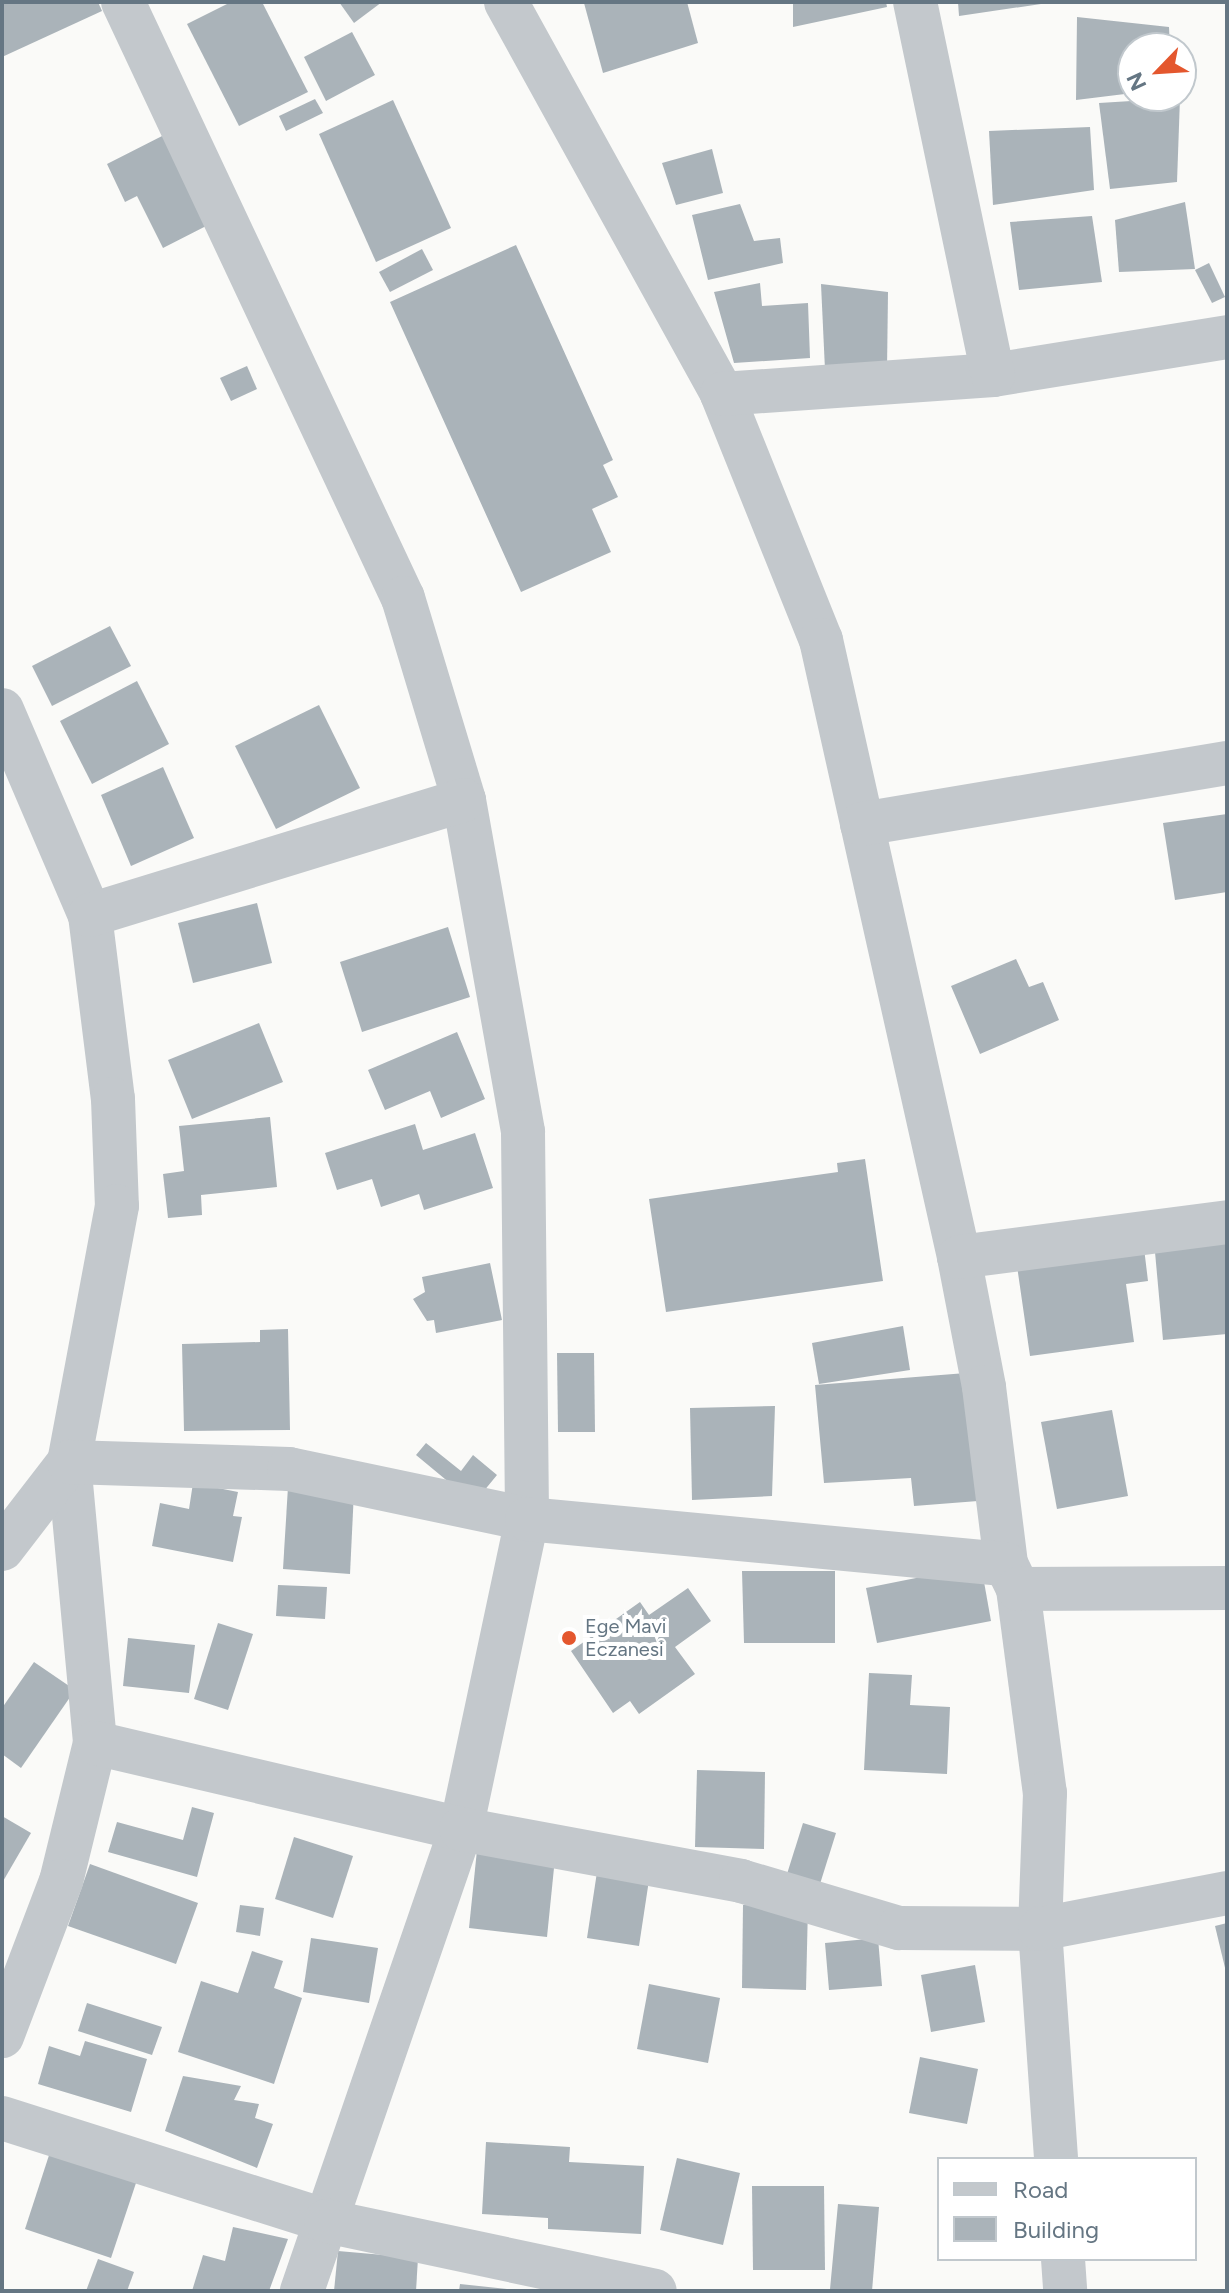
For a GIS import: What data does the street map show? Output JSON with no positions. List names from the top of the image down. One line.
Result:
{"places":["Ege Mavi Eczanesi"],"legend":["Road","Building"],"north":"bottom left"}
